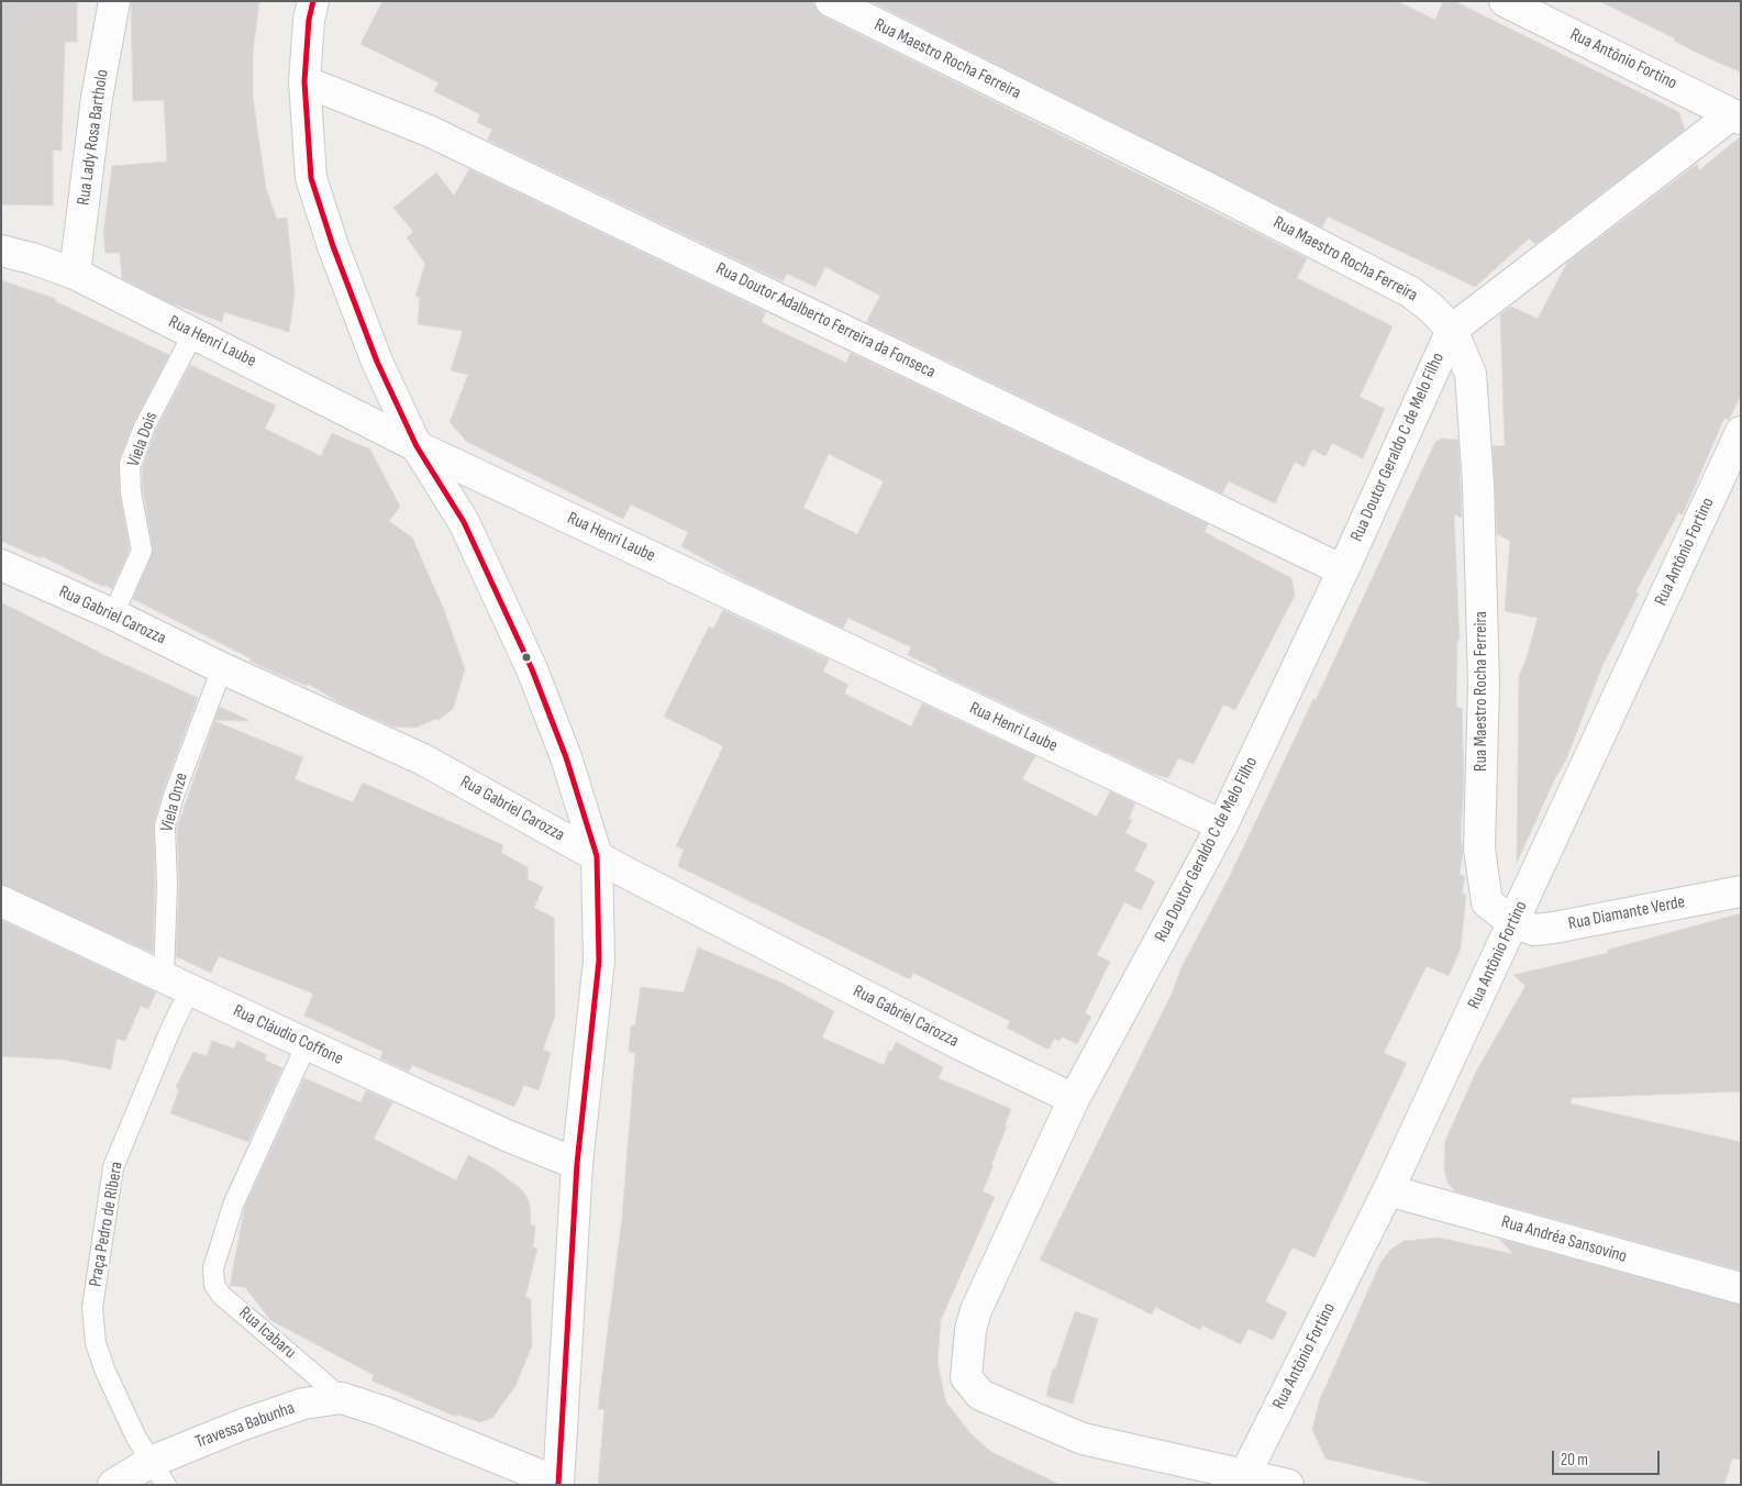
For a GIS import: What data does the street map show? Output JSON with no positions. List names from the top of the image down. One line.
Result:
{"streets":{"street":["Rua Maestro Rocha Ferreira","Rua Antônio Fortino","Rua Lady Rosa Bartholo","Rua Doutor Adalberto Ferreira da Fonseca","Rua Henri Laube","Rua Doutor Geraldo C de Melo Filho","Rua Gabriel Carozza","Rua Diamante Verde","Rua Cláudio Coffone","Rua Andréa Sansovino","Rua Icabaru","Travessa Babunha"],"lane":["Viela Dois","Viela Onze","Praça Pedro de Ribera"]},"crossings":[["Rua Maestro Rocha Ferreira","Rua Antônio Fortino"],["Rua Maestro Rocha Ferreira","Rua Doutor Geraldo C de Melo Filho"],["Rua Maestro Rocha Ferreira","Rua Diamante Verde"],["Rua Antônio Fortino","Rua Doutor Geraldo C de Melo Filho"],["Rua Antônio Fortino","Rua Diamante Verde"],["Rua Antônio Fortino","Rua Andréa Sansovino"],["Rua Lady Rosa Bartholo","Rua Henri Laube"],["Rua Doutor Adalberto Ferreira da Fonseca","Rua Doutor Geraldo C de Melo Filho"],["Rua Henri Laube","Viela Dois"],["Rua Henri Laube","Rua Doutor Geraldo C de Melo Filho"],["Viela Dois","Rua Gabriel Carozza"],["Rua Doutor Geraldo C de Melo Filho","Rua Gabriel Carozza"],["Rua Gabriel Carozza","Viela Onze"],["Viela Onze","Rua Cláudio Coffone"],["Rua Cláudio Coffone","Praça Pedro de Ribera"],["Rua Cláudio Coffone","Rua Icabaru"],["Praça Pedro de Ribera","Travessa Babunha"],["Rua Icabaru","Travessa Babunha"]],"scale_bar":"20 m"}
